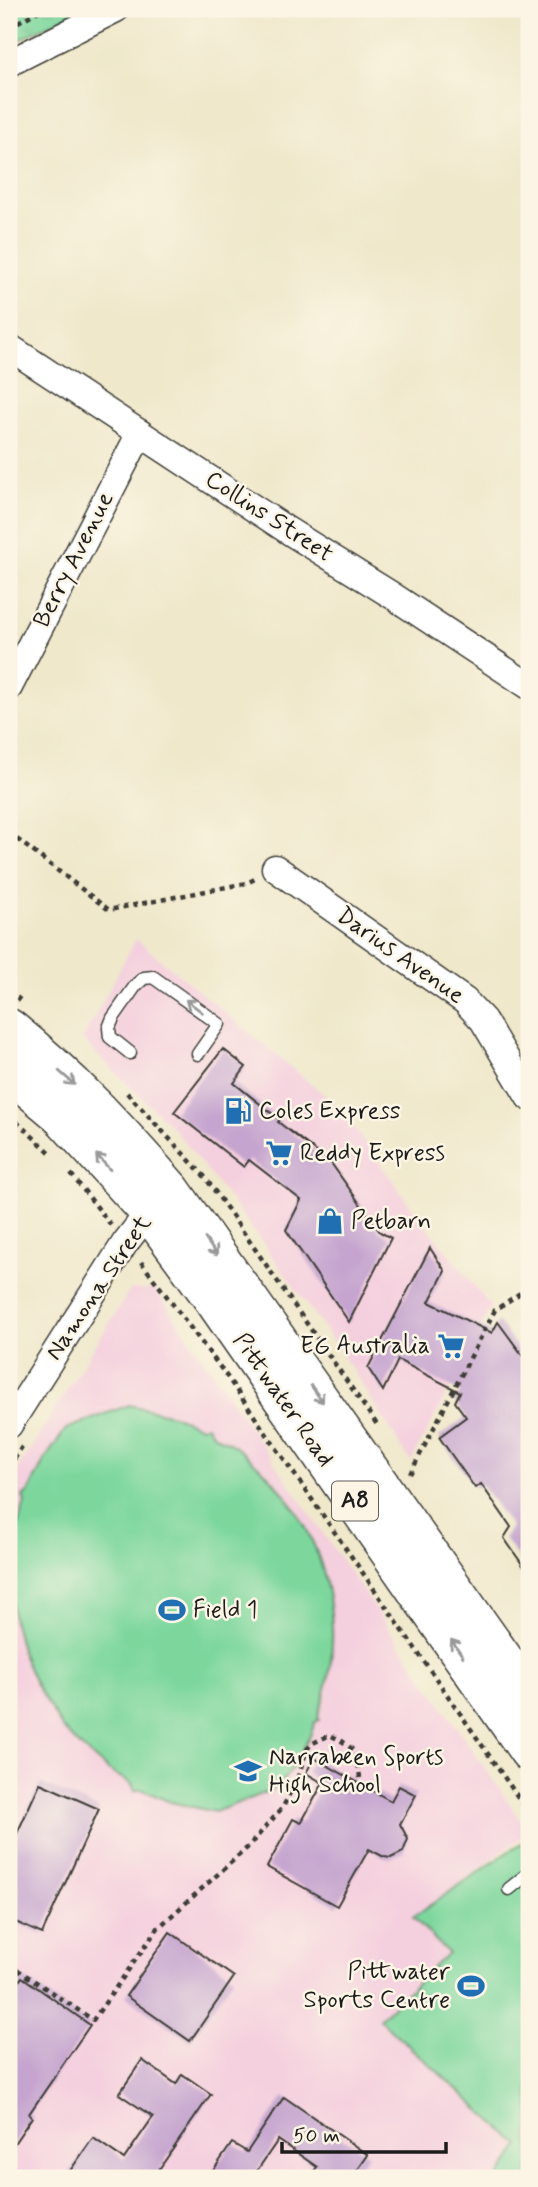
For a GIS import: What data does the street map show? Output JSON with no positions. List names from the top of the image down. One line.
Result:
{"streets":{"highway":["Pittwater Road","A8"],"street":["Collins Street","Berry Avenue","Darius Avenue","Namona Street"]},"crossings":[["Collins Street","Berry Avenue"],["Namona Street","Pittwater Road"]],"places":{"fuel station":["Coles Express"],"supermarket":["Reddy Express","EG Australia"],"shop":["Petbarn"],"sports":["Field 1","Pittwater Sports Centre"],"school or university":["Narrabeen Sports High School"]},"scale_bar":"50 m"}
